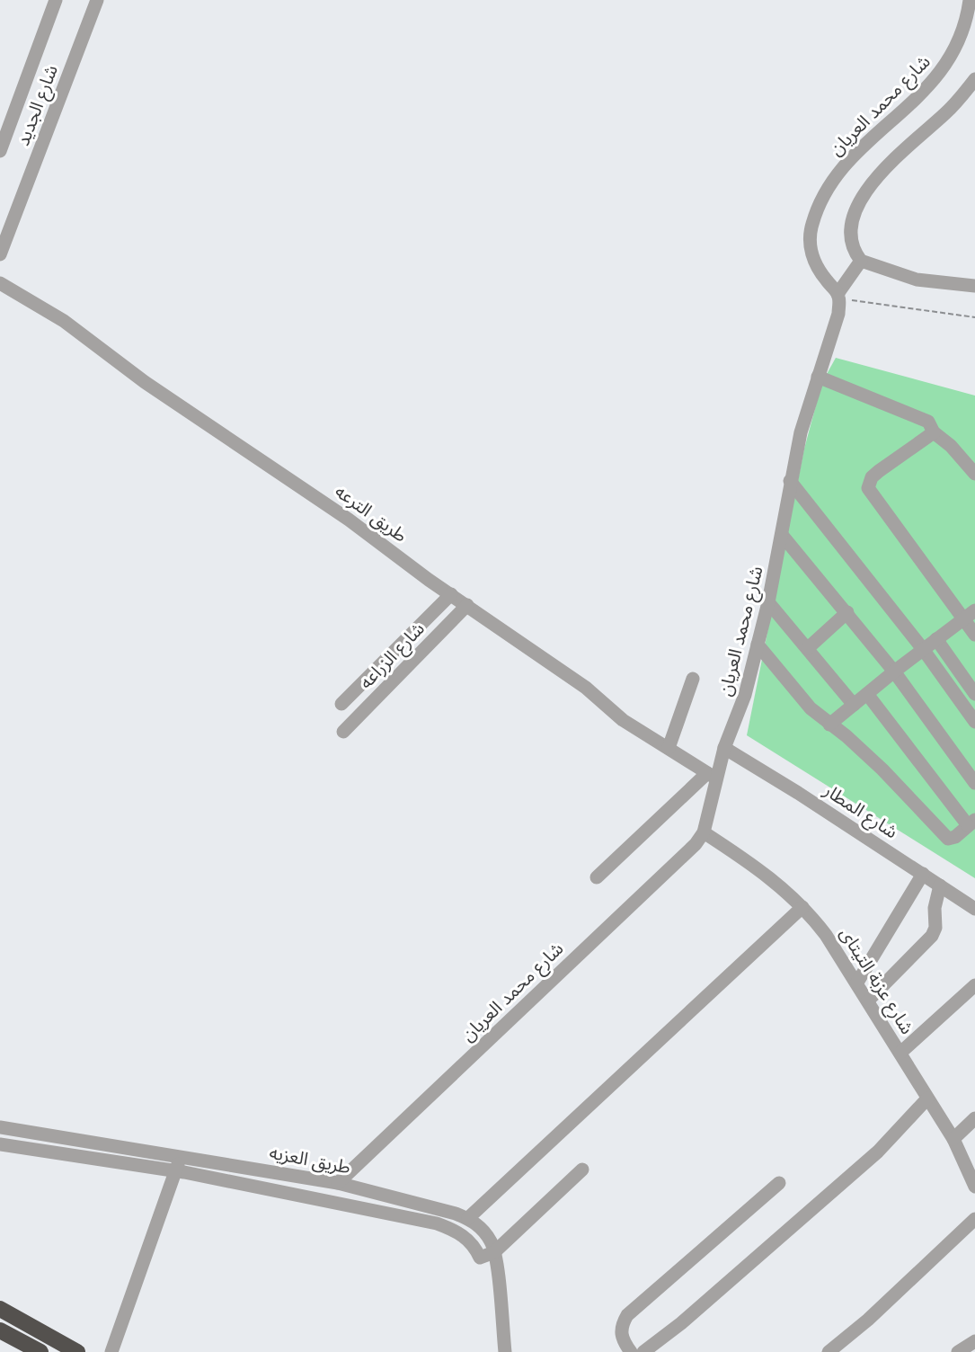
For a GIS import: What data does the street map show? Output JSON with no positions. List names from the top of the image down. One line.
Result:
{"streets":{"street":["شارع الجديد","شارع محمد العريان","طريق الترعه","شارع الزراعه","شارع المطار","شارع عزبة التيتاى","طريق العزيه"]},"crossings":[["شارع محمد العريان","طريق الترعه"],["شارع محمد العريان","شارع المطار"],["شارع محمد العريان","شارع عزبة التيتاى"],["شارع محمد العريان","طريق العزيه"],["طريق الترعه","شارع الزراعه"]]}
